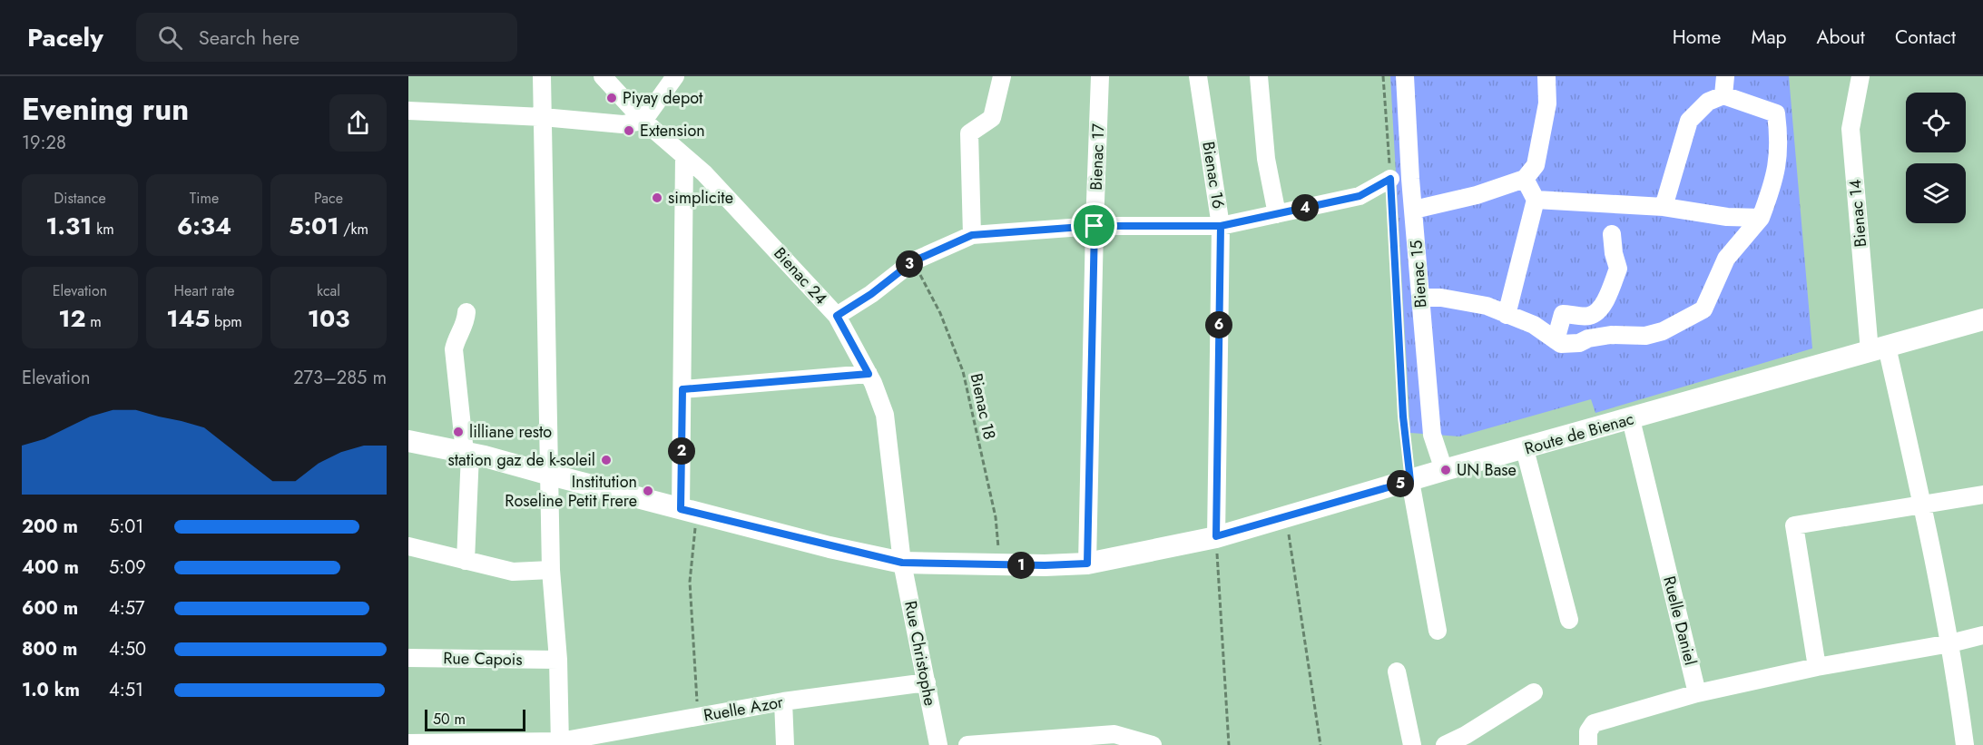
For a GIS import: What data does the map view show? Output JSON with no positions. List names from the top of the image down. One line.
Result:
{"streets":{"main road":["Route de Bienac"],"street":["Bienac 17","Bienac 16","Bienac 14","Bienac 15","Bienac 24","Ruelle Daniel","Rue Christophe","Rue Capois","Ruelle Azor"],"path":["Bienac 18"]},"crossings":[["Bienac 17","Route de Bienac"],["Bienac 16","Route de Bienac"],["Bienac 14","Route de Bienac"],["Bienac 15","Route de Bienac"],["Bienac 24","Route de Bienac"],["Bienac 24","Rue Christophe"],["Bienac 18","Route de Bienac"],["Route de Bienac","Ruelle Daniel"],["Route de Bienac","Rue Christophe"],["Rue Christophe","Ruelle Azor"]],"places":["Piyay depot","Extension","simplicite","lilliane resto","station gaz de k-soleil","UN Base","Institution Roseline Petit Frere"],"scale_bar":"50 m","page":{"header":"Pacely","search":"Search here","nav":["Home","Map","About","Contact"],"heading":["Evening run","19:28"],"stats":[["Distance","1.31 km"],["Time","6:34"],["Pace","5:01 /km"],["Elevation","12 m"],["Heart rate","145 bpm"],["kcal","103"]],"pins":["4","3","6","2","5","1"],"chart":["Elevation","273–285 m"],"list":[{"name":"200 m","note":"5:01"},{"name":"400 m","note":"5:09"},{"name":"600 m","note":"4:57"},{"name":"800 m","note":"4:50"},{"name":"1.0 km","note":"4:51"}],"scale":"50 m"}}
